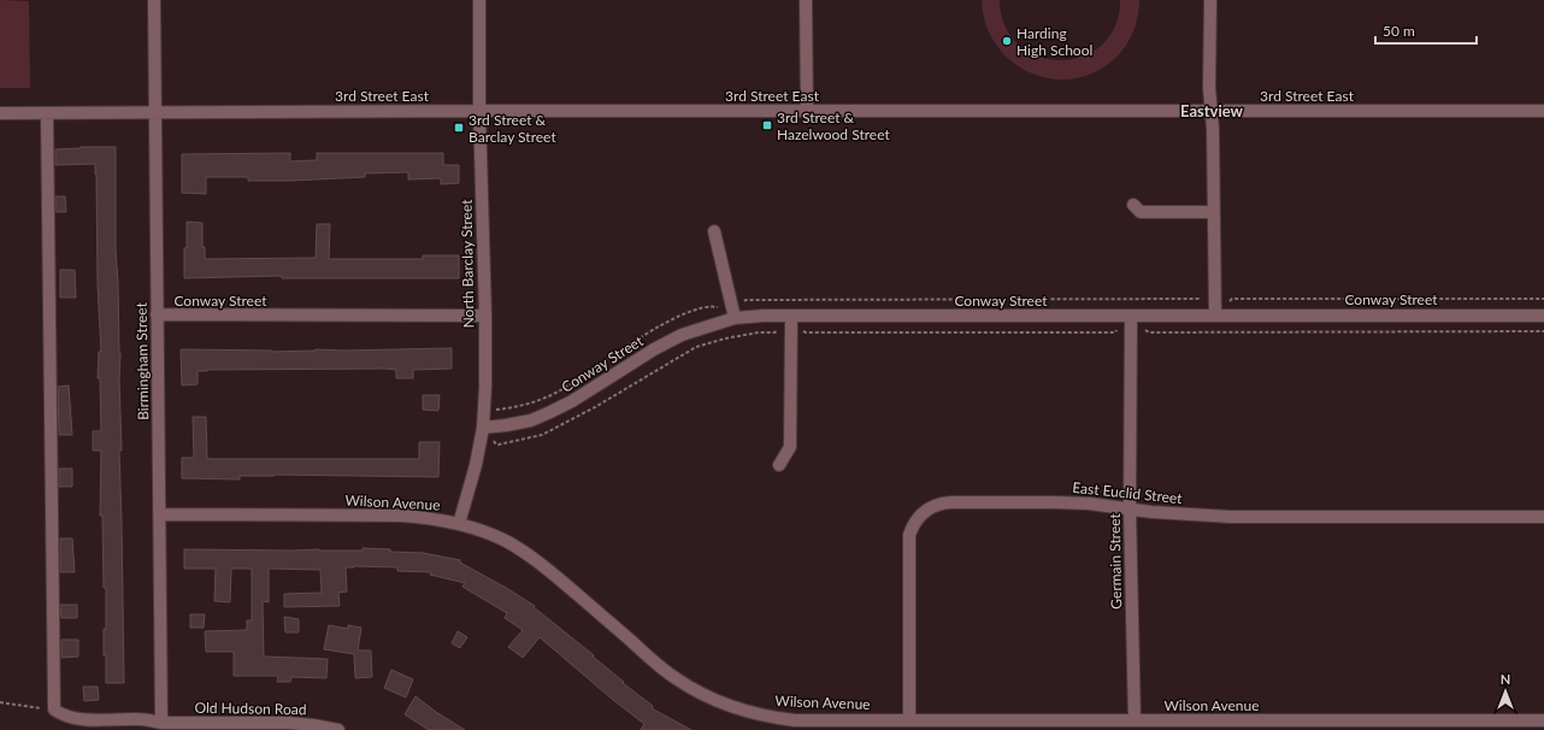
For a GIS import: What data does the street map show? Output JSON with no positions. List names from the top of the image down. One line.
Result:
{"streets":{"street":["3rd Street East","North Barclay Street","Conway Street","Birmingham Street","East Euclid Street","Wilson Avenue","Germain Street","Old Hudson Road"]},"crossings":[["3rd Street East","North Barclay Street"],["3rd Street East","Birmingham Street"],["3rd Street East","Old Hudson Road"],["North Barclay Street","Conway Street"],["North Barclay Street","Wilson Avenue"],["Conway Street","Birmingham Street"],["Conway Street","Germain Street"],["Birmingham Street","Wilson Avenue"],["Birmingham Street","Old Hudson Road"],["East Euclid Street","Wilson Avenue"],["East Euclid Street","Germain Street"],["Wilson Avenue","Germain Street"]],"districts":["Eastview"],"places":{"other":["Harding High School"],"transit":["3rd Street & Hazelwood Street","3rd Street & Barclay Street"]},"scale_bar":"50 m","north":"top"}
